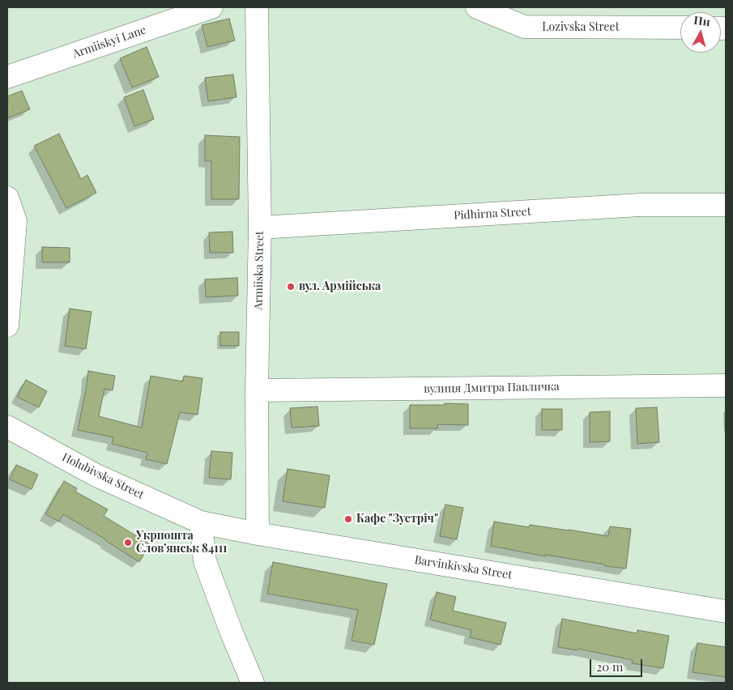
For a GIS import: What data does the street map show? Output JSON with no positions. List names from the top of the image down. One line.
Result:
{"streets":{"street":["Lozivska Street","Armiiskyi Lane","Pidhirna Street","Armiiska Street","вулиця Дмитра Павличка","Holubivska Street","Barvinkivska Street"]},"crossings":[["Pidhirna Street","Armiiska Street"],["Armiiska Street","вулиця Дмитра Павличка"],["Armiiska Street","Barvinkivska Street"],["Holubivska Street","Barvinkivska Street"]],"places":["вул. Армійська","Кафе \"Зустріч\"","Укрпошта Слов’янськ 84111"],"scale_bar":"20 m","north":"top"}
